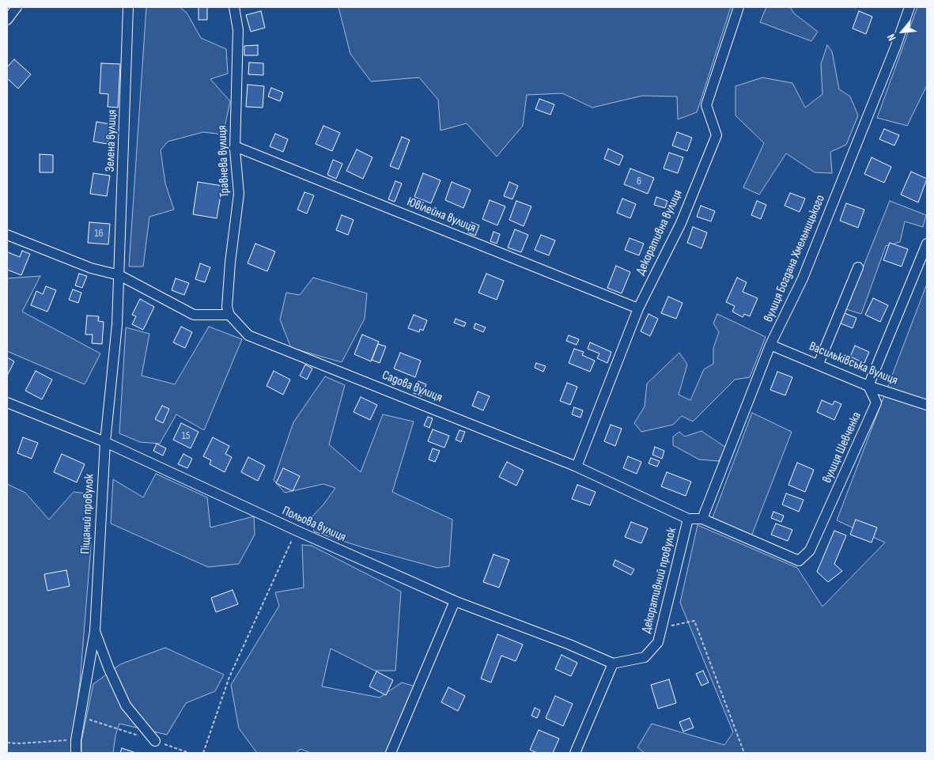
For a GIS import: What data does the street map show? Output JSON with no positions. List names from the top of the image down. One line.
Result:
{"streets":{"street":["Зелена вулиця","Травнева вулиця","Ювілейна вулиця","Декоративна вулиця","вулиця Богдана Хмельницького","Васильківська вулиця","Садова вулиця","вулиця Шевченка","Піщаний провулок","Польова вулиця","Декоративний провулок"]},"crossings":[["Зелена вулиця","Піщаний провулок"],["Травнева вулиця","Ювілейна вулиця"],["Травнева вулиця","Садова вулиця"],["Ювілейна вулиця","Декоративна вулиця"],["Декоративна вулиця","Садова вулиця"],["вулиця Богдана Хмельницького","Васильківська вулиця"],["вулиця Богдана Хмельницького","Садова вулиця"],["вулиця Богдана Хмельницького","вулиця Шевченка"],["Васильківська вулиця","вулиця Шевченка"],["Садова вулиця","вулиця Шевченка"],["Садова вулиця","Декоративний провулок"],["Піщаний провулок","Польова вулиця"],["Польова вулиця","Декоративний провулок"]],"house_numbers":["6","16","15"],"north":"bottom left"}
